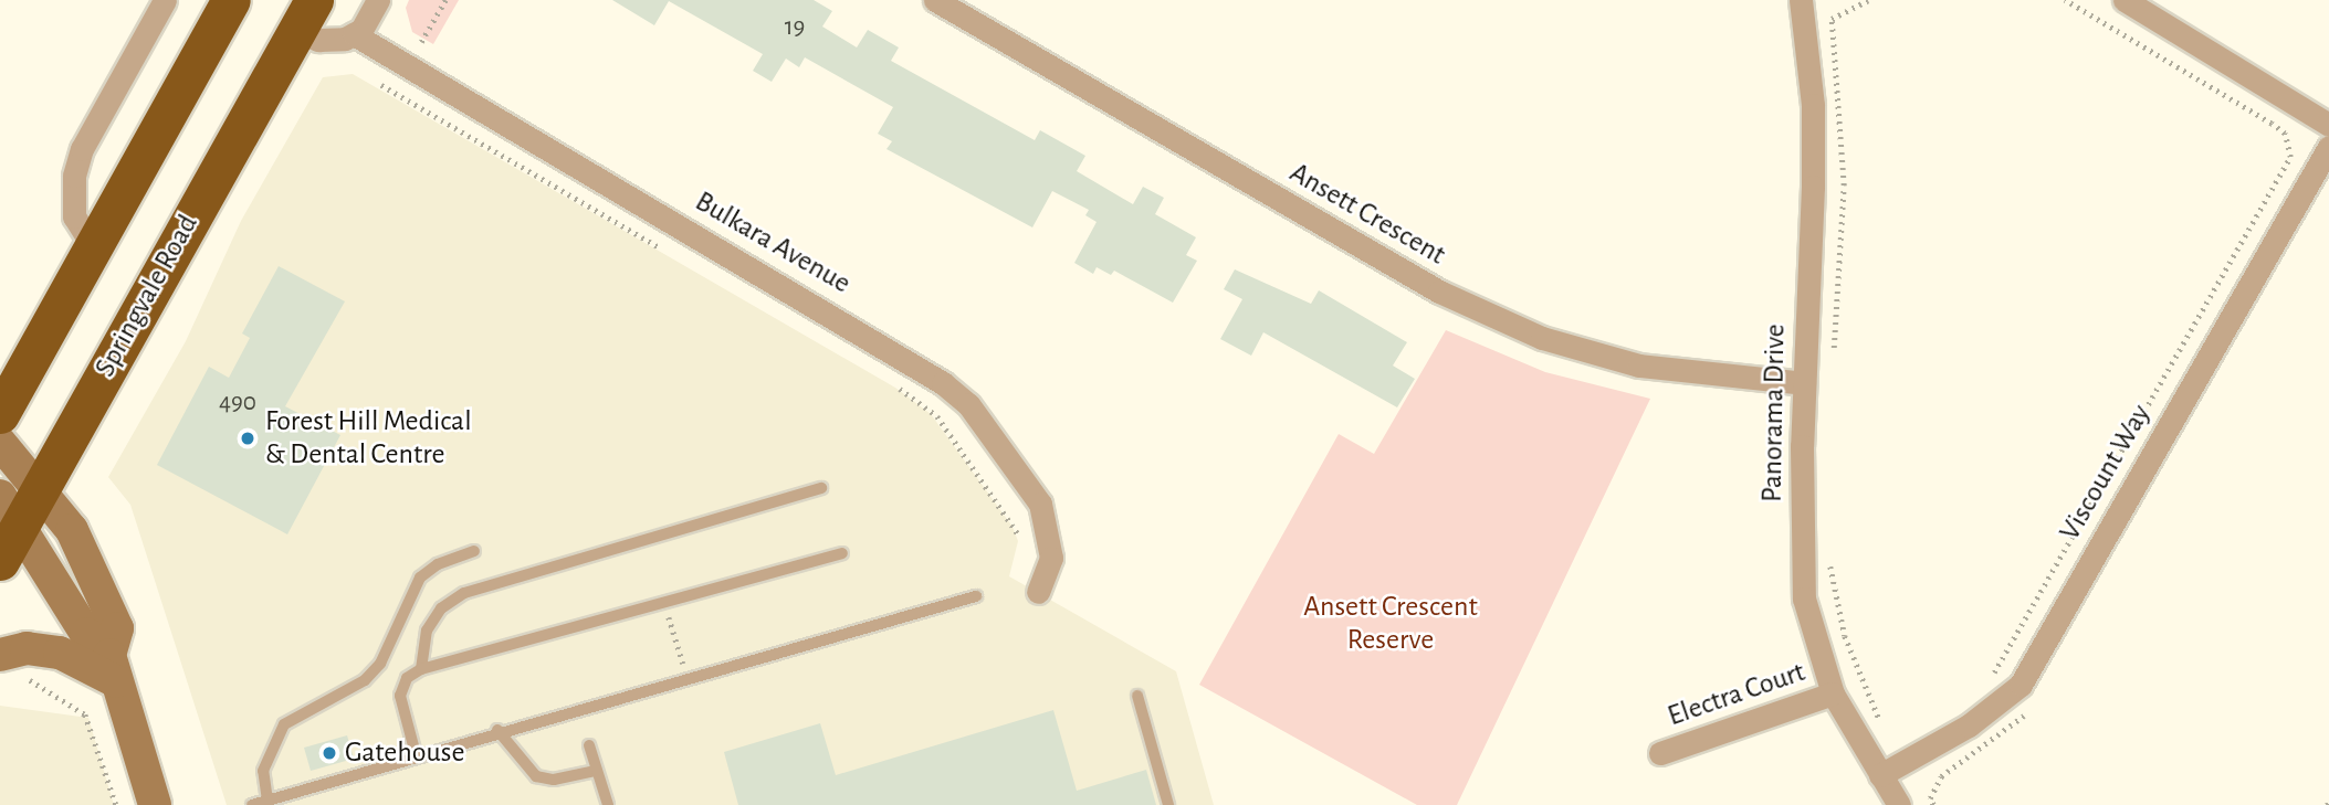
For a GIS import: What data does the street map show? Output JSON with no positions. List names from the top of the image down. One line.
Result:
{"streets":{"highway":["Springvale Road"],"street":["Ansett Crescent","Bulkara Avenue","Panorama Drive","Viscount Way","Electra Court"]},"crossings":[["Ansett Crescent","Panorama Drive"],["Bulkara Avenue","Springvale Road"],["Panorama Drive","Viscount Way"],["Panorama Drive","Electra Court"]],"parks":["Ansett Crescent Reserve"],"places":["Forest Hill Medical & Dental Centre","Gatehouse"],"house_numbers":["19","490"]}
